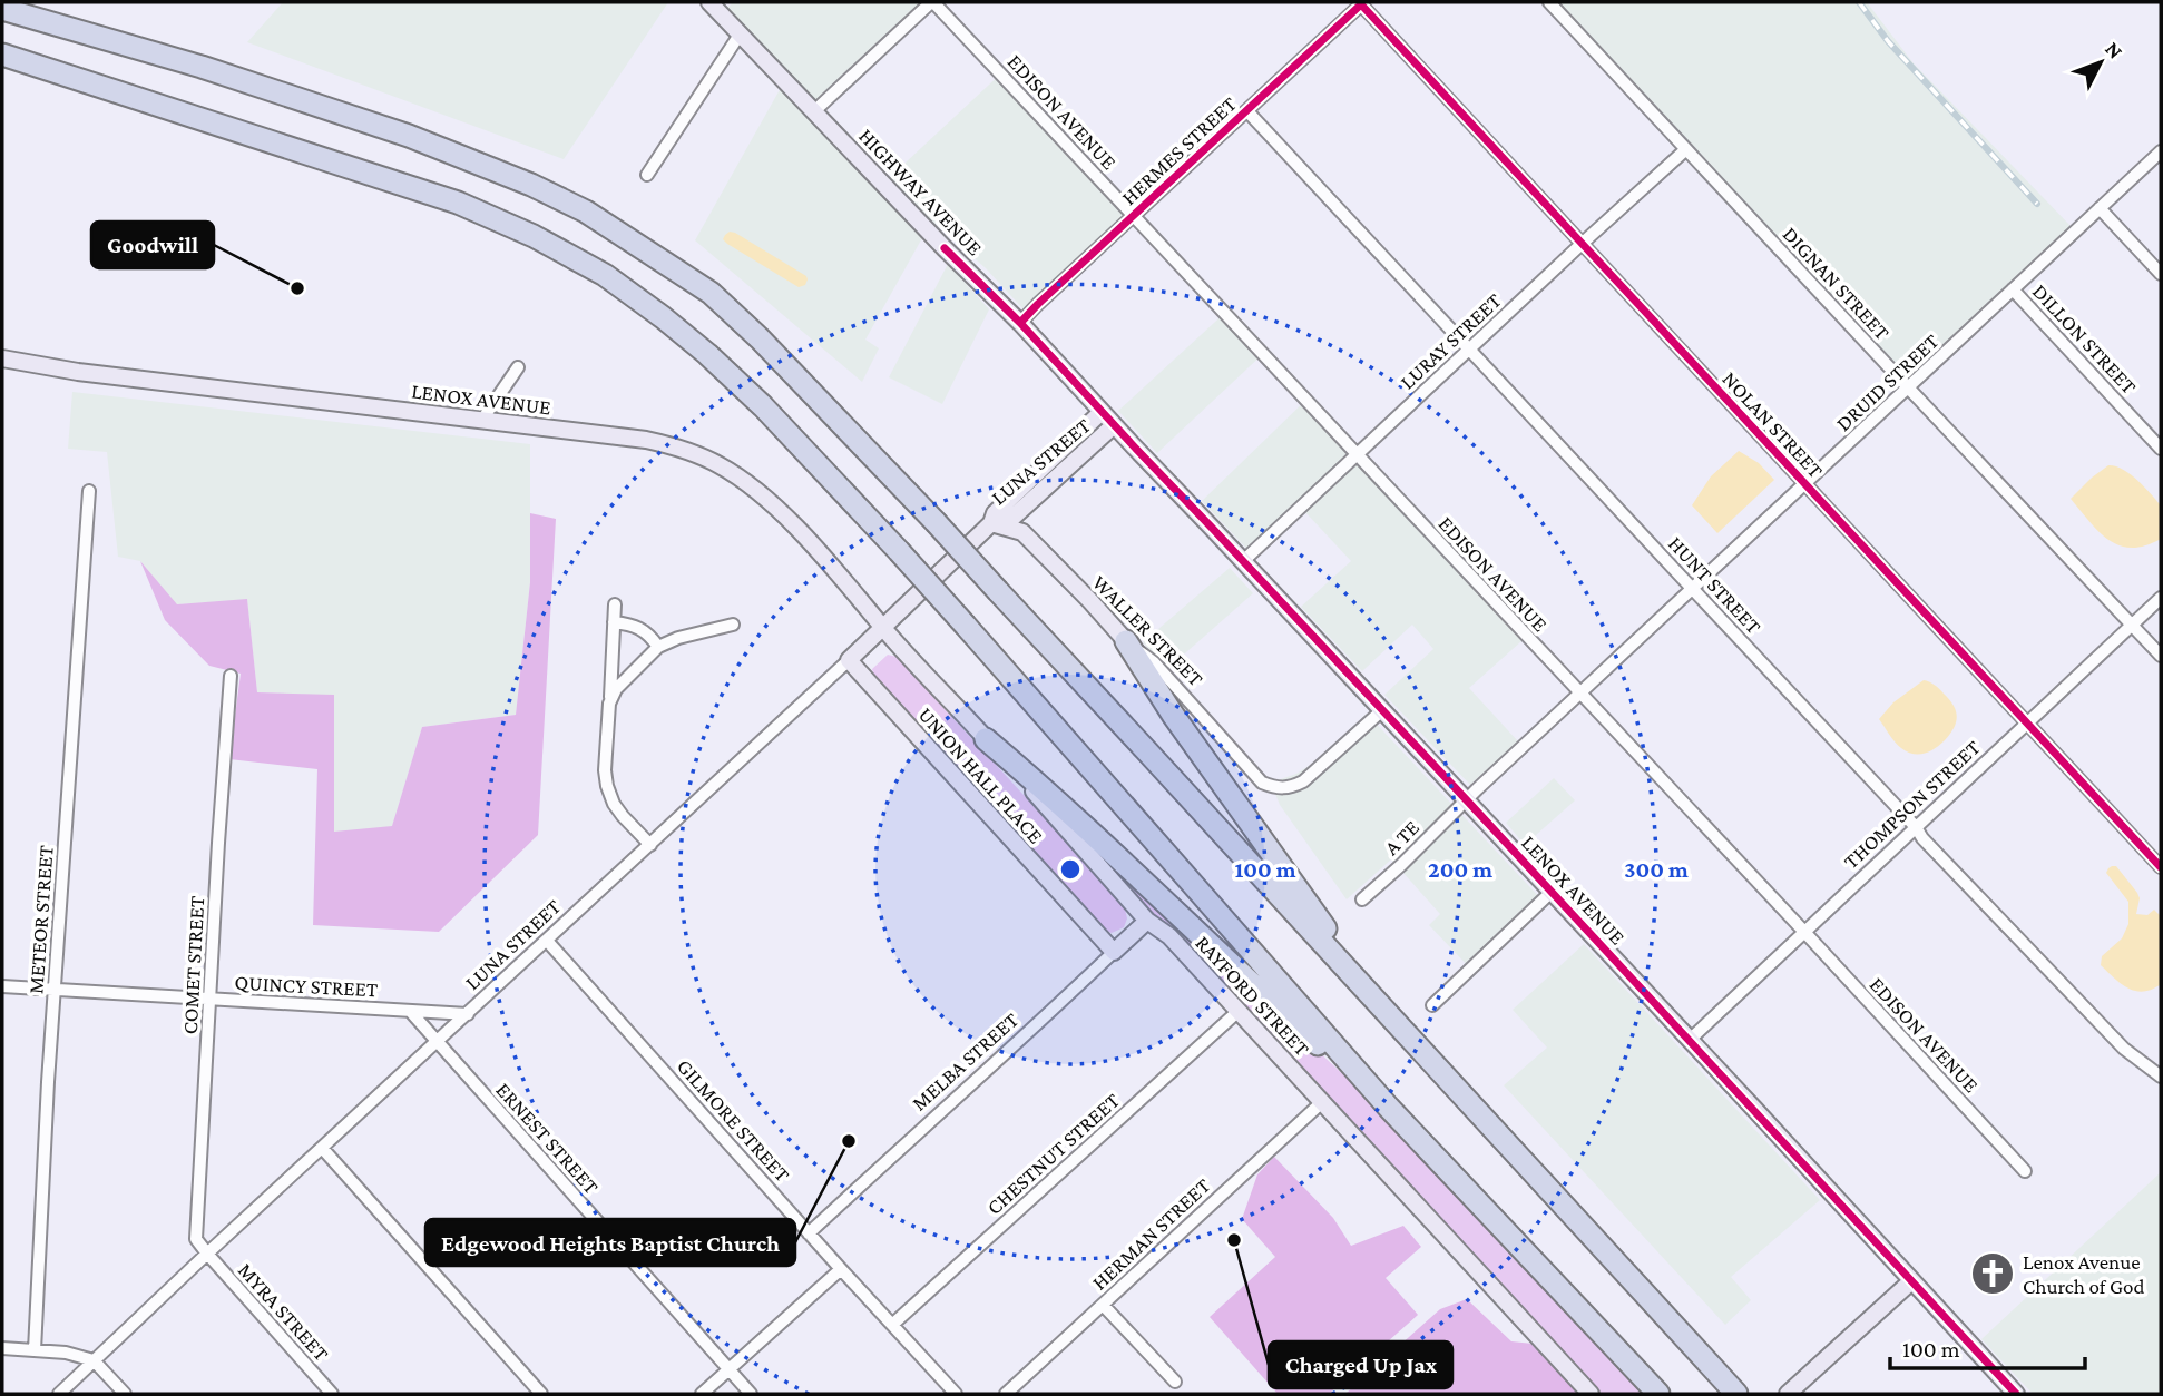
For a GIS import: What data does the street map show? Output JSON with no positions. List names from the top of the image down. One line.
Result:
{"streets":{"street":["EDISON AVENUE","HERMES STREET","HIGHWAY AVENUE","DIGNAN STREET","DILLON STREET","LURAY STREET","DRUID STREET","LENOX AVENUE","NOLAN STREET","LUNA STREET","HUNT STREET","WALLER STREET","UNION HALL PLACE","THOMPSON STREET","A TE","METEOR STREET","COMET STREET","QUINCY STREET","RAYFORD STREET","MELBA STREET","GILMORE STREET","ERNEST STREET","CHESTNUT STREET","HERMAN STREET","MYRA STREET"]},"crossings":[["EDISON AVENUE","HERMES STREET"],["EDISON AVENUE","LURAY STREET"],["EDISON AVENUE","DRUID STREET"],["EDISON AVENUE","THOMPSON STREET"],["HERMES STREET","HIGHWAY AVENUE"],["HERMES STREET","NOLAN STREET"],["HERMES STREET","HUNT STREET"],["HIGHWAY AVENUE","LENOX AVENUE"],["HIGHWAY AVENUE","LUNA STREET"],["DIGNAN STREET","LURAY STREET"],["DIGNAN STREET","DRUID STREET"],["DIGNAN STREET","THOMPSON STREET"],["DILLON STREET","DRUID STREET"],["LURAY STREET","LENOX AVENUE"],["LURAY STREET","NOLAN STREET"],["LURAY STREET","HUNT STREET"],["DRUID STREET","LENOX AVENUE"],["DRUID STREET","NOLAN STREET"],["DRUID STREET","HUNT STREET"],["DRUID STREET","A TE"],["LENOX AVENUE","LUNA STREET"],["LENOX AVENUE","WALLER STREET"],["LENOX AVENUE","THOMPSON STREET"],["LENOX AVENUE","A TE"],["LENOX AVENUE","RAYFORD STREET"],["NOLAN STREET","THOMPSON STREET"],["LUNA STREET","WALLER STREET"],["LUNA STREET","UNION HALL PLACE"],["LUNA STREET","COMET STREET"],["LUNA STREET","QUINCY STREET"],["LUNA STREET","RAYFORD STREET"],["LUNA STREET","GILMORE STREET"],["LUNA STREET","ERNEST STREET"],["LUNA STREET","MYRA STREET"],["HUNT STREET","THOMPSON STREET"],["UNION HALL PLACE","MELBA STREET"],["METEOR STREET","QUINCY STREET"],["COMET STREET","QUINCY STREET"],["COMET STREET","MYRA STREET"],["QUINCY STREET","ERNEST STREET"],["RAYFORD STREET","MELBA STREET"],["RAYFORD STREET","CHESTNUT STREET"],["RAYFORD STREET","HERMAN STREET"],["MELBA STREET","GILMORE STREET"],["GILMORE STREET","CHESTNUT STREET"]],"places":{"other":["Goodwill","Edgewood Heights Baptist Church","Charged Up Jax"],"church":["Lenox Avenue Church of God"]},"scale_bar":"100 m","north":"top right","rings":["100 m","200 m","300 m"]}
